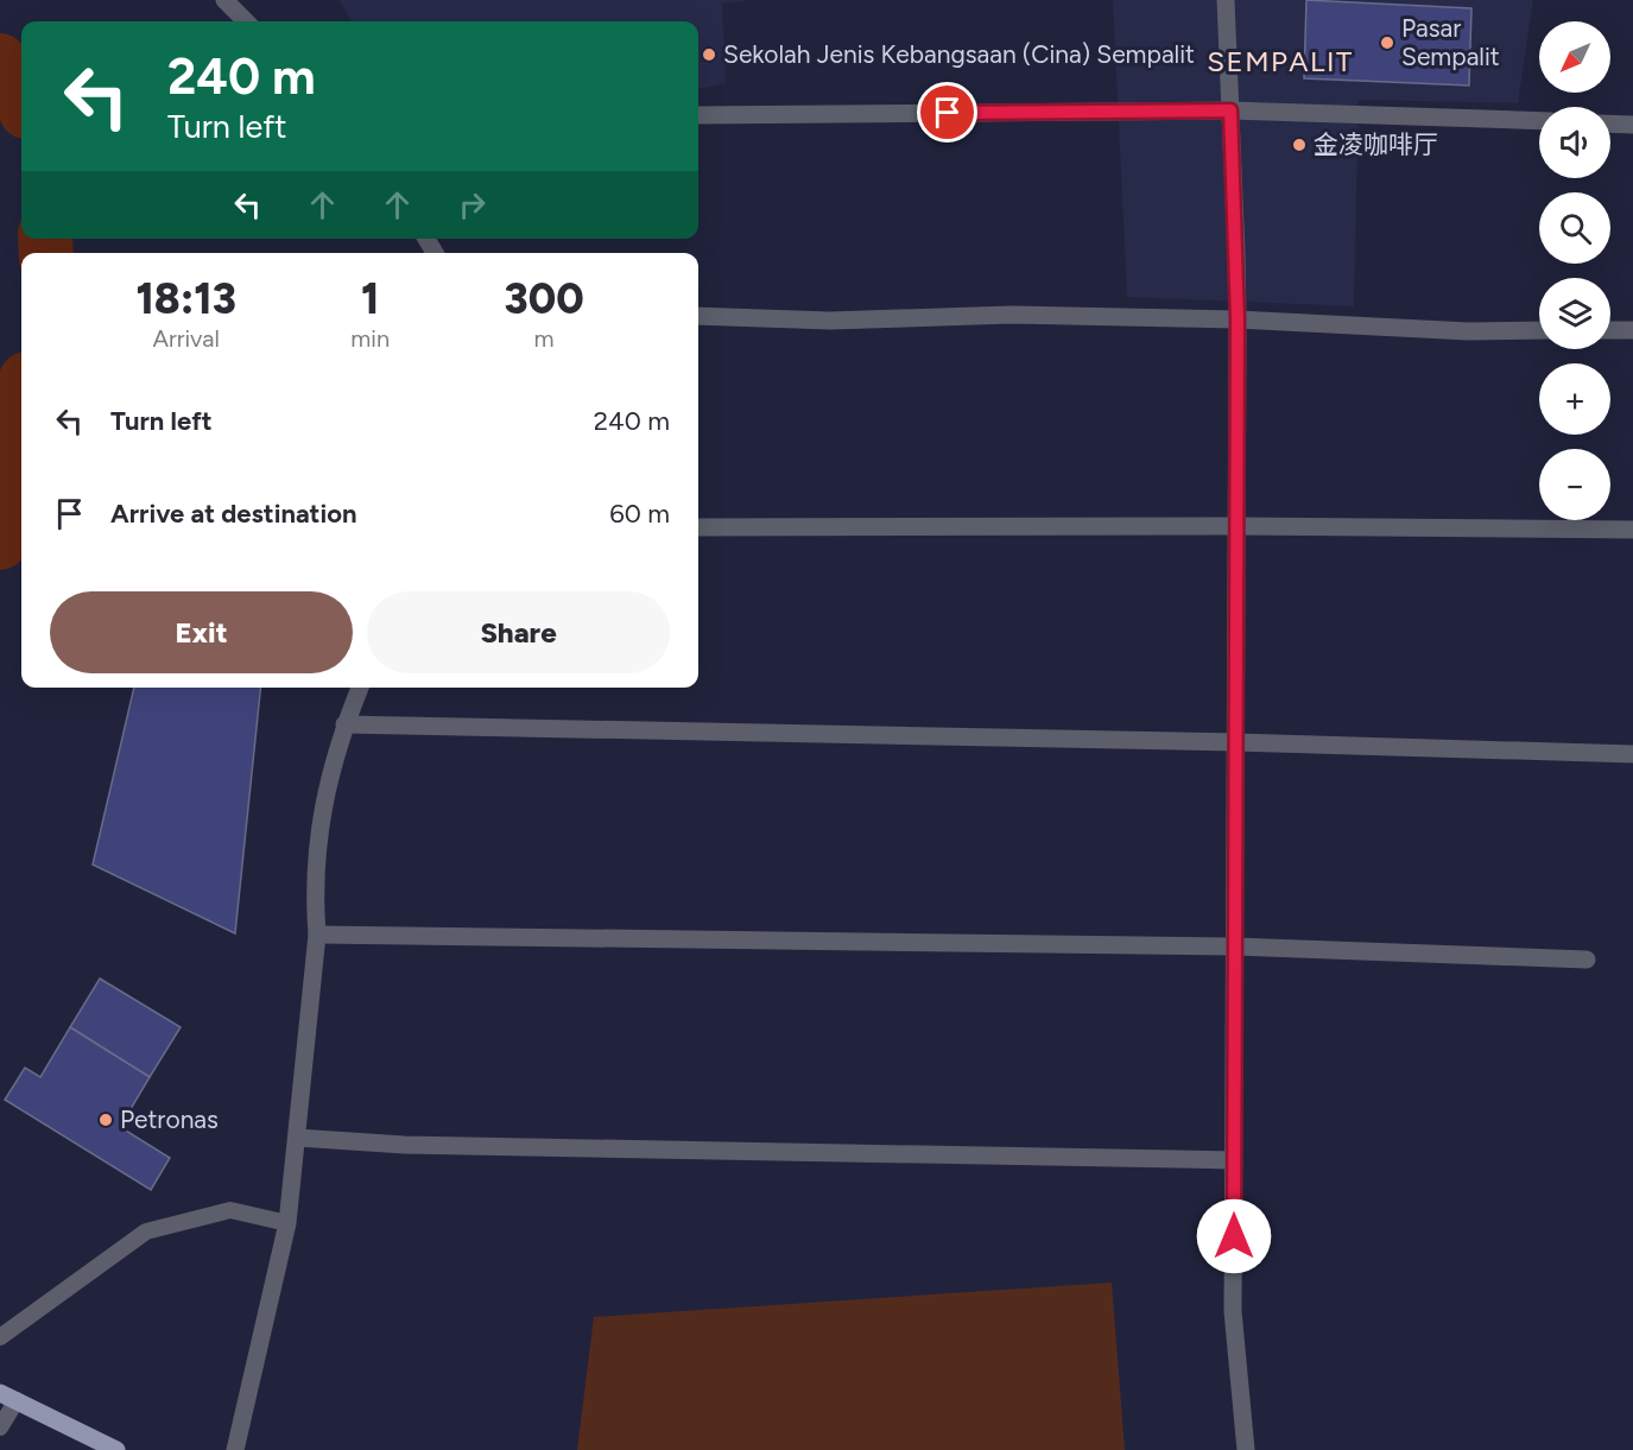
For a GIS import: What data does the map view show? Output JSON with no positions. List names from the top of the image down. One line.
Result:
{"districts":["SEMPALIT"],"places":["Pasar Sempalit","Sekolah Jenis Kebangsaan (Cina) Sempalit","金凌咖啡厅","Petronas"],"north":"bottom left","page":{"map_buttons":["+","−"],"turn":["240 m","Turn left"],"eta":["18:13","Arrival","1","min","300","m"],"list":[{"name":"Turn left","value":"240 m"},{"name":"Arrive at destination","value":"60 m"}],"buttons":["Exit","Share"]}}
